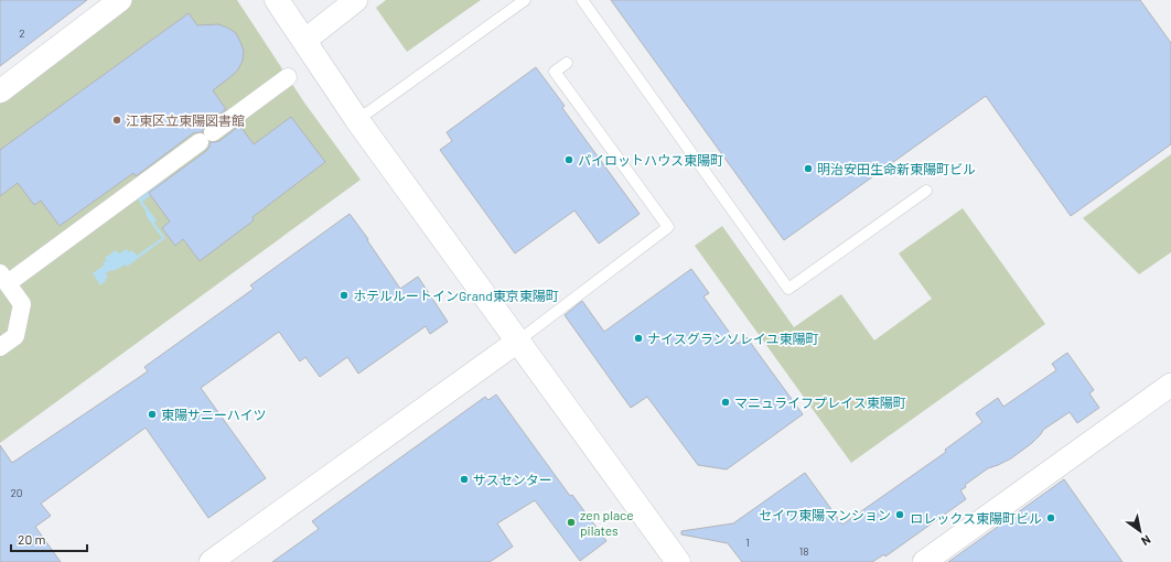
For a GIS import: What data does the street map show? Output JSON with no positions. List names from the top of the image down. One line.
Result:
{"places":["江東区立東陽図書館","パイロットハウス東陽町","明治安田生命新東陽町ビル","ホテルルートインGrand東京東陽町","ナイスグランソレイユ東陽町","マニュライフプレイス東陽町","東陽サニーハイツ","サスセンター","セイワ東陽マンション","ロレックス東陽町ビル","zen place pilates"],"house_numbers":["2","20","1","18"],"scale_bar":"20 m","north":"bottom right"}
